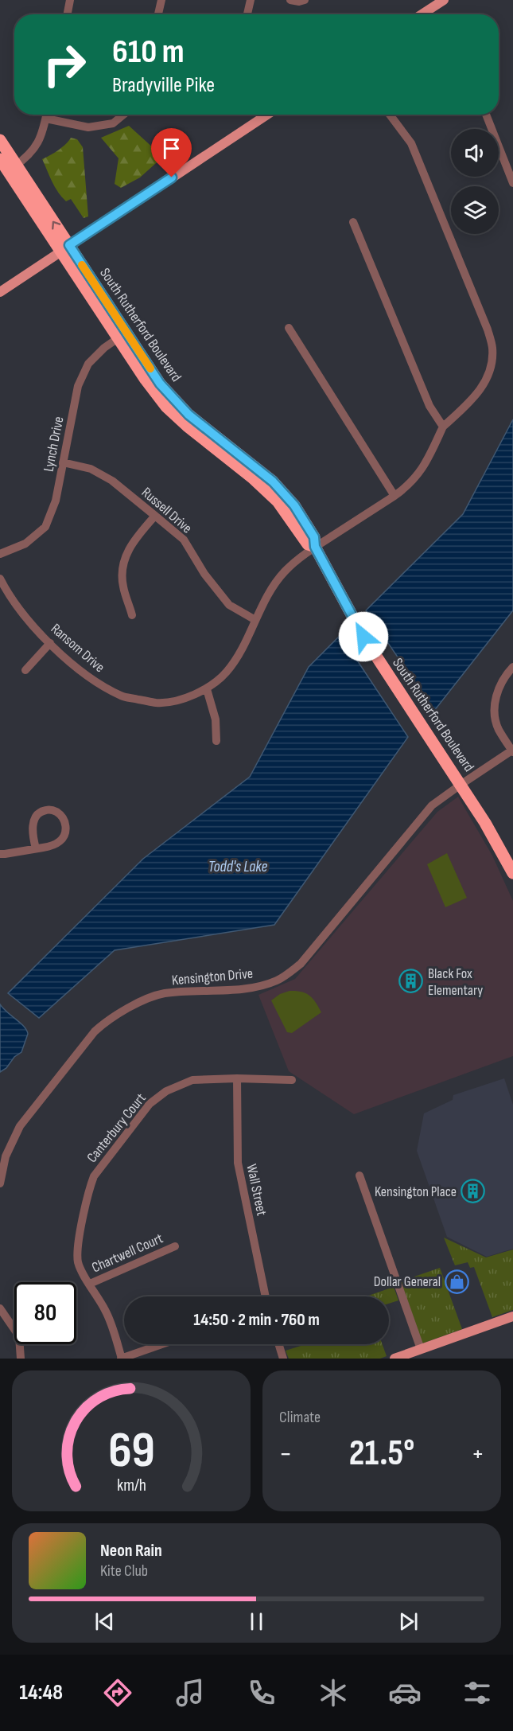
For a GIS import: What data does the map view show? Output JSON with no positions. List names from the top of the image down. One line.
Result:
{"streets":{"highway":["South Rutherford Boulevard"],"street":["Lynch Drive","Russell Drive","Ransom Drive","Kensington Drive","Canterbury Court","Wall Street","Chartwell Court"]},"crossings":[["South Rutherford Boulevard","Lynch Drive"],["South Rutherford Boulevard","Ransom Drive"],["South Rutherford Boulevard","Kensington Drive"],["Lynch Drive","Russell Drive"],["Russell Drive","Ransom Drive"],["Canterbury Court","Wall Street"],["Canterbury Court","Chartwell Court"]],"water":["Todd's Lake"],"places":{"building":["Black Fox Elementary","Kensington Place"],"shop":["Dollar General"]},"page":{"turn":["610 m","Bradyville Pike"],"limit":"80","trip":"14:50 · 2 min · 760 m","tile":"Climate","heat":["−","21.5°","+"],"song":["Neon Rain","Kite Club"],"tabs":"14:48","gauge":["69","km/h"]}}
